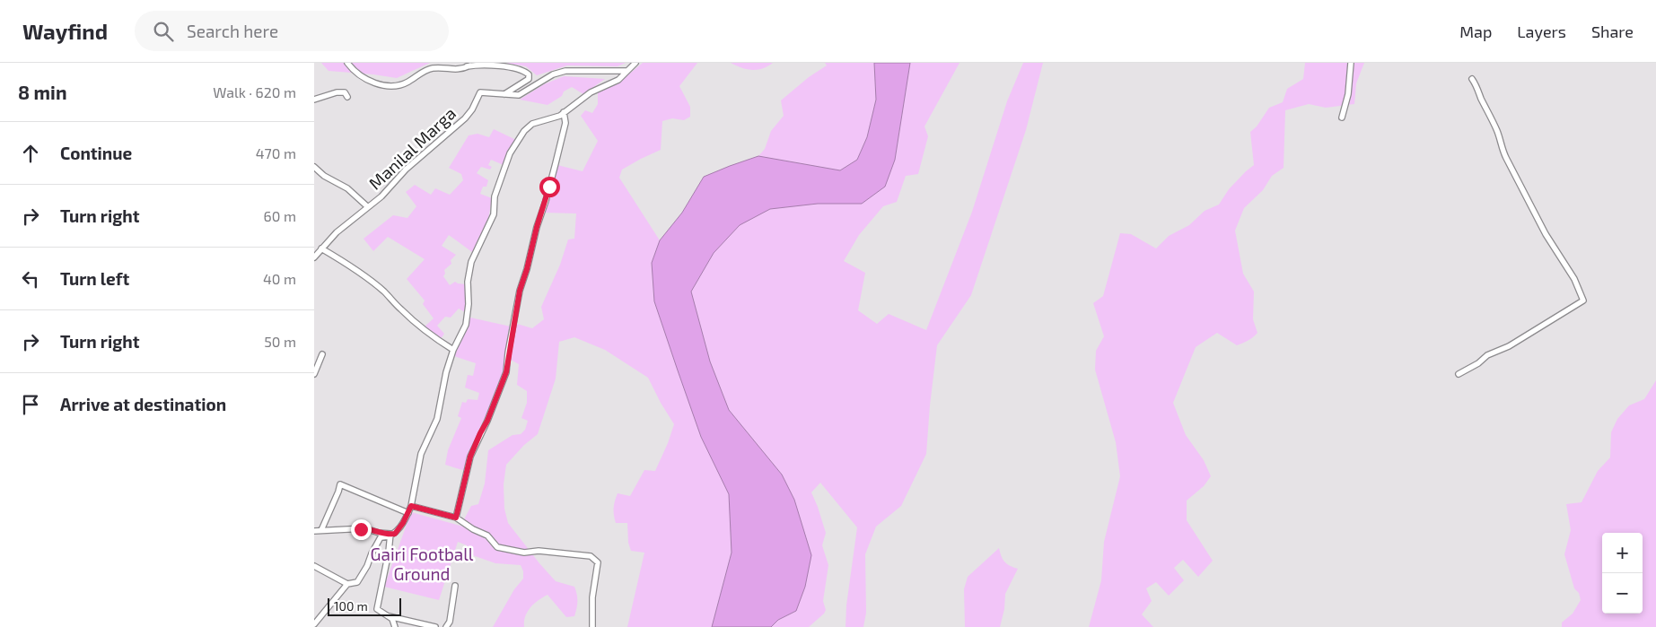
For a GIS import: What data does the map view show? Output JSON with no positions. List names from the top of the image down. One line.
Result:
{"streets":{"street":["Manilal Marga"]},"parks":["Gairi Football Ground"],"scale_bar":"100 m","page":{"header":"Wayfind","search":"Search here","nav":["Map","Layers","Share"],"heading":["8 min","Walk · 620 m"],"list":[["Continue","470 m"],["Turn right","60 m"],["Turn left","40 m"],["Turn right","50 m"],"Arrive at destination"],"map_buttons":["+","−"],"scale":"100 m"}}
